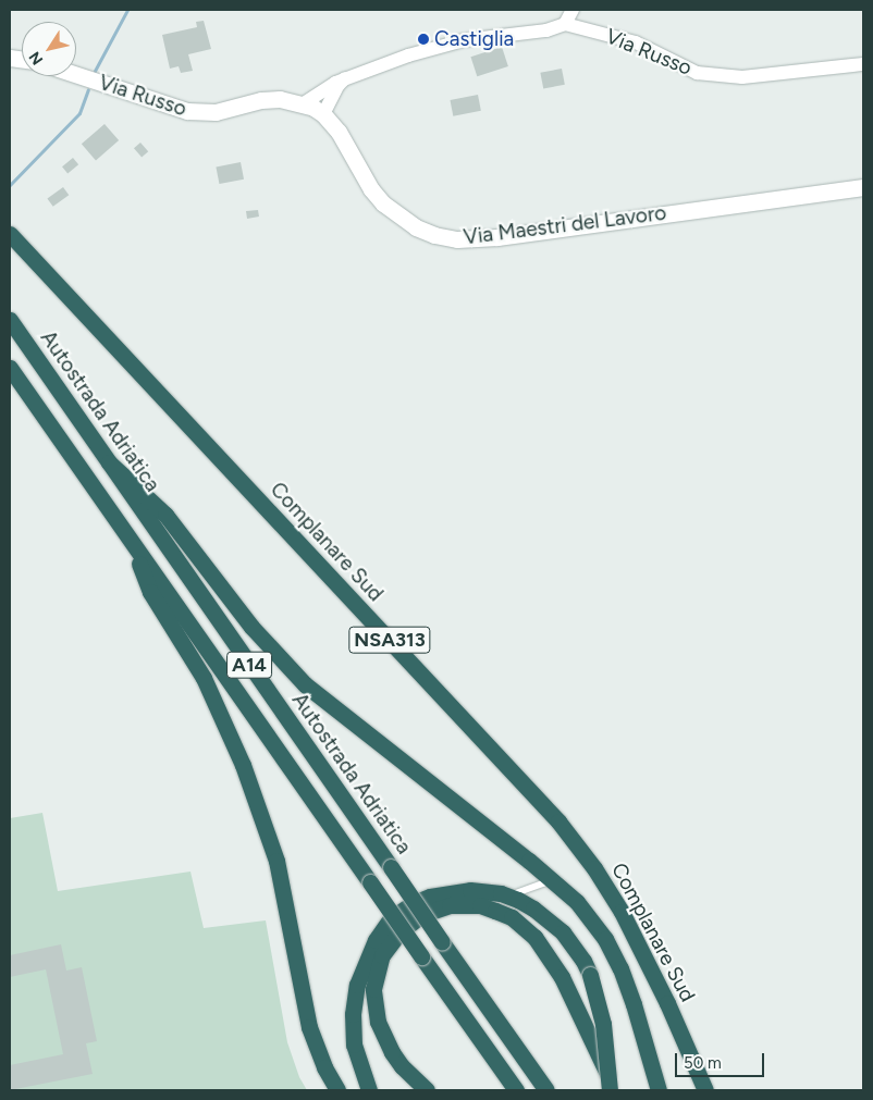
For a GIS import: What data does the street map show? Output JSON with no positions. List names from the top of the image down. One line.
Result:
{"streets":{"highway":["Autostrada Adriatica","Complanare Sud","NSA313","A14"],"street":["Via Russo","Via Maestri del Lavoro"]},"crossings":[["Via Russo","Via Maestri del Lavoro"]],"places":["Castiglia"],"scale_bar":"50 m","north":"bottom left"}
